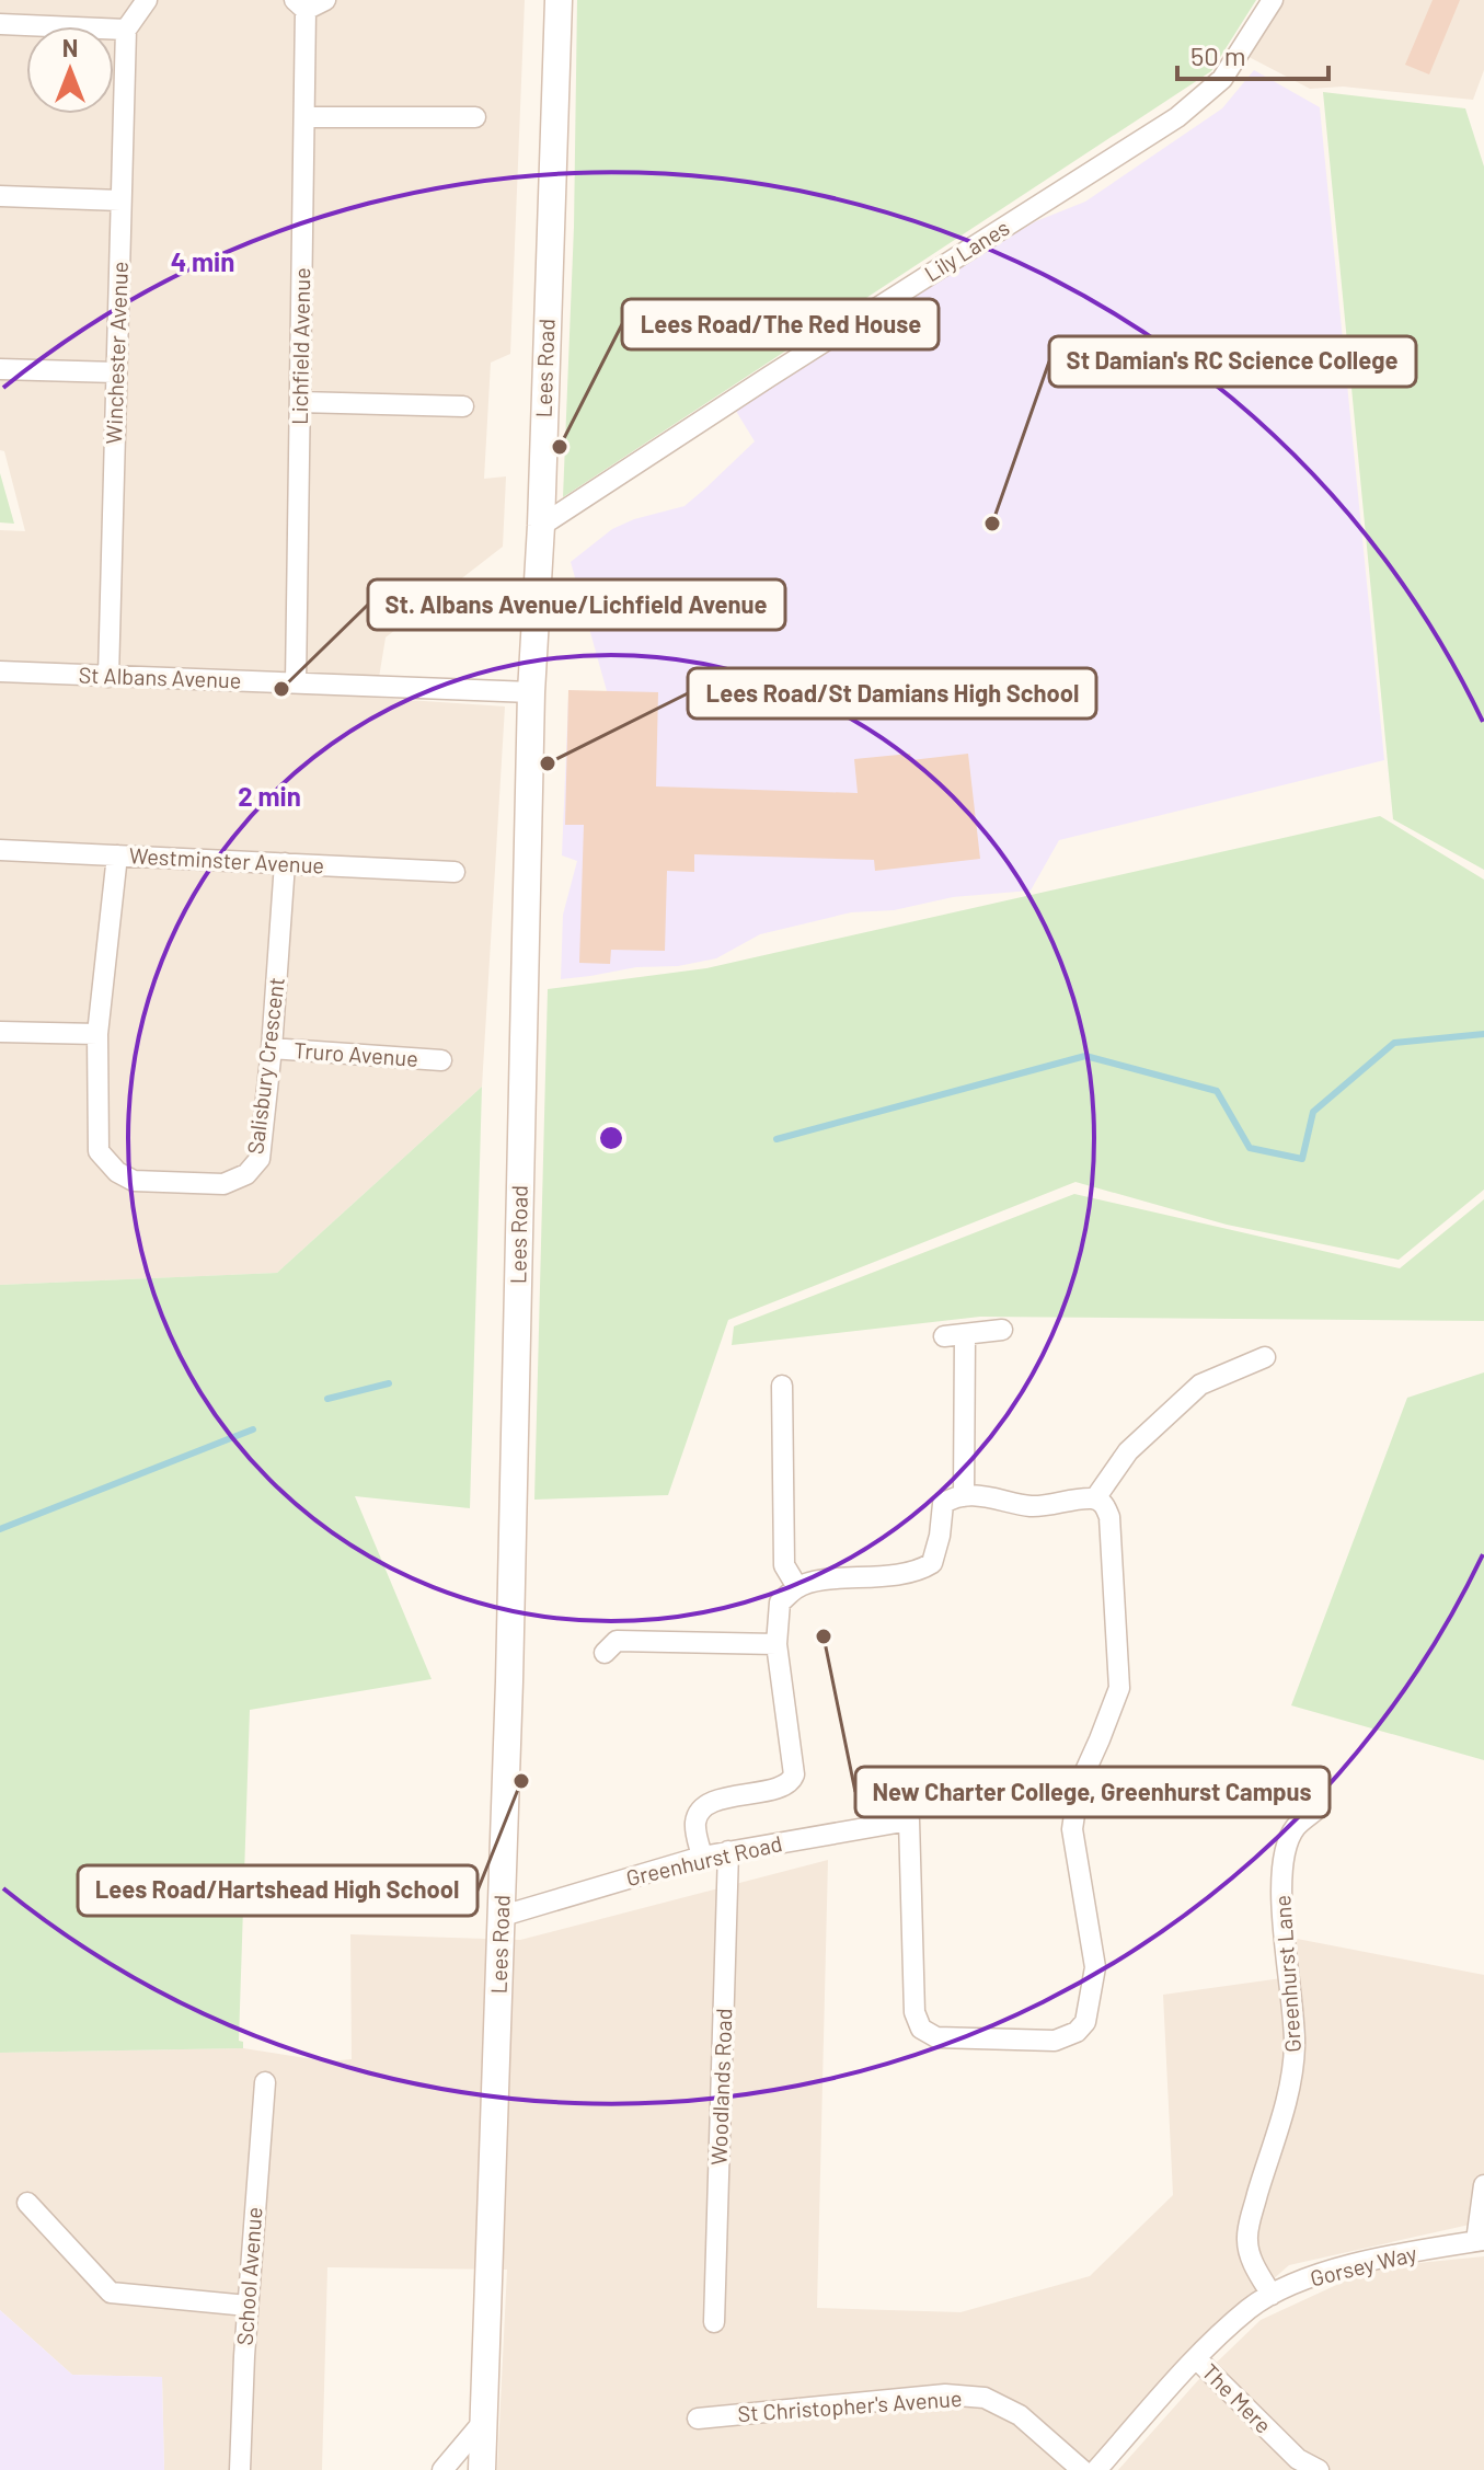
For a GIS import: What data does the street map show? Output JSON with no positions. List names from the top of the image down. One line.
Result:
{"streets":{"main road":["Lees Road"],"street":["Lily Lanes","Lichfield Avenue","Winchester Avenue","St Albans Avenue","Westminster Avenue","Truro Avenue","Salisbury Crescent","Greenhurst Road","Greenhurst Lane","Woodlands Road","Gorsey Way","School Avenue","The Mere","St Christopher's Avenue"]},"crossings":[["Lily Lanes","Lees Road"],["Lichfield Avenue","St Albans Avenue"],["Winchester Avenue","St Albans Avenue"],["Lees Road","St Albans Avenue"],["Lees Road","Greenhurst Road"],["Westminster Avenue","Salisbury Crescent"],["Truro Avenue","Salisbury Crescent"],["Greenhurst Road","Woodlands Road"],["Greenhurst Lane","Gorsey Way"],["Gorsey Way","The Mere"]],"places":["Lees Road/The Red House","St Damian's RC Science College","St. Albans Avenue/Lichfield Avenue","Lees Road/St Damians High School","New Charter College, Greenhurst Campus","Lees Road/Hartshead High School"],"scale_bar":"50 m","north":"top","rings":["4 min","2 min"]}
